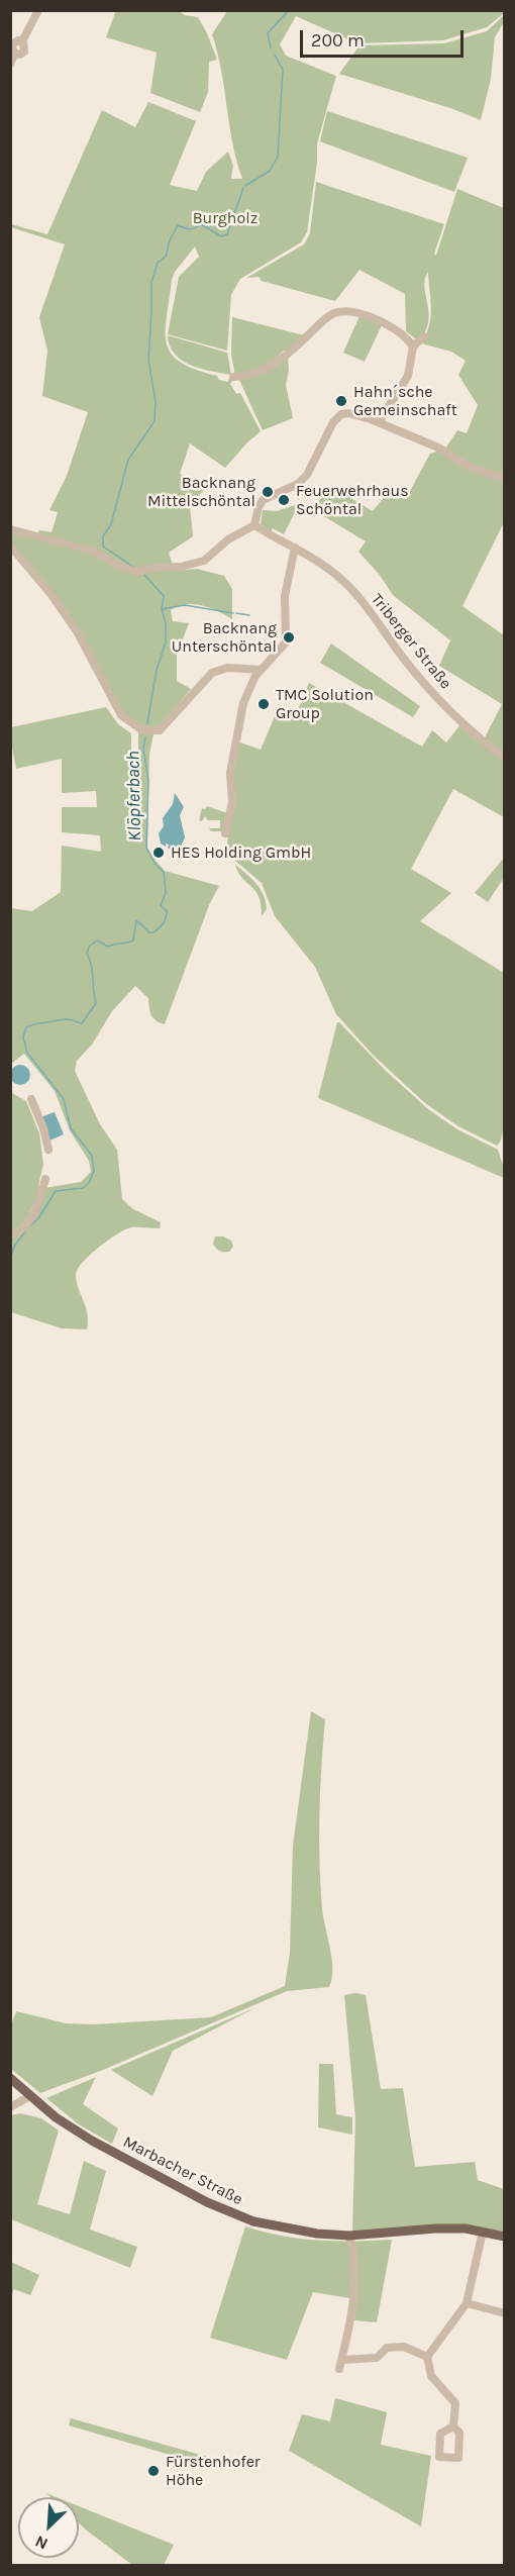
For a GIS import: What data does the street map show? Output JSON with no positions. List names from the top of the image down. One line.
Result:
{"streets":{"main road":["Marbacher Straße"],"street":["Triberger Straße"]},"water":["Klöpferbach"],"parks":["Burgholz"],"places":["Hahn´sche Gemeinschaft","Backnang Mittelschöntal","Feuerwehrhaus Schöntal","Backnang Unterschöntal","TMC Solution Group","HES Holding GmbH","Fürstenhofer Höhe"],"scale_bar":"200 m","north":"bottom left"}
